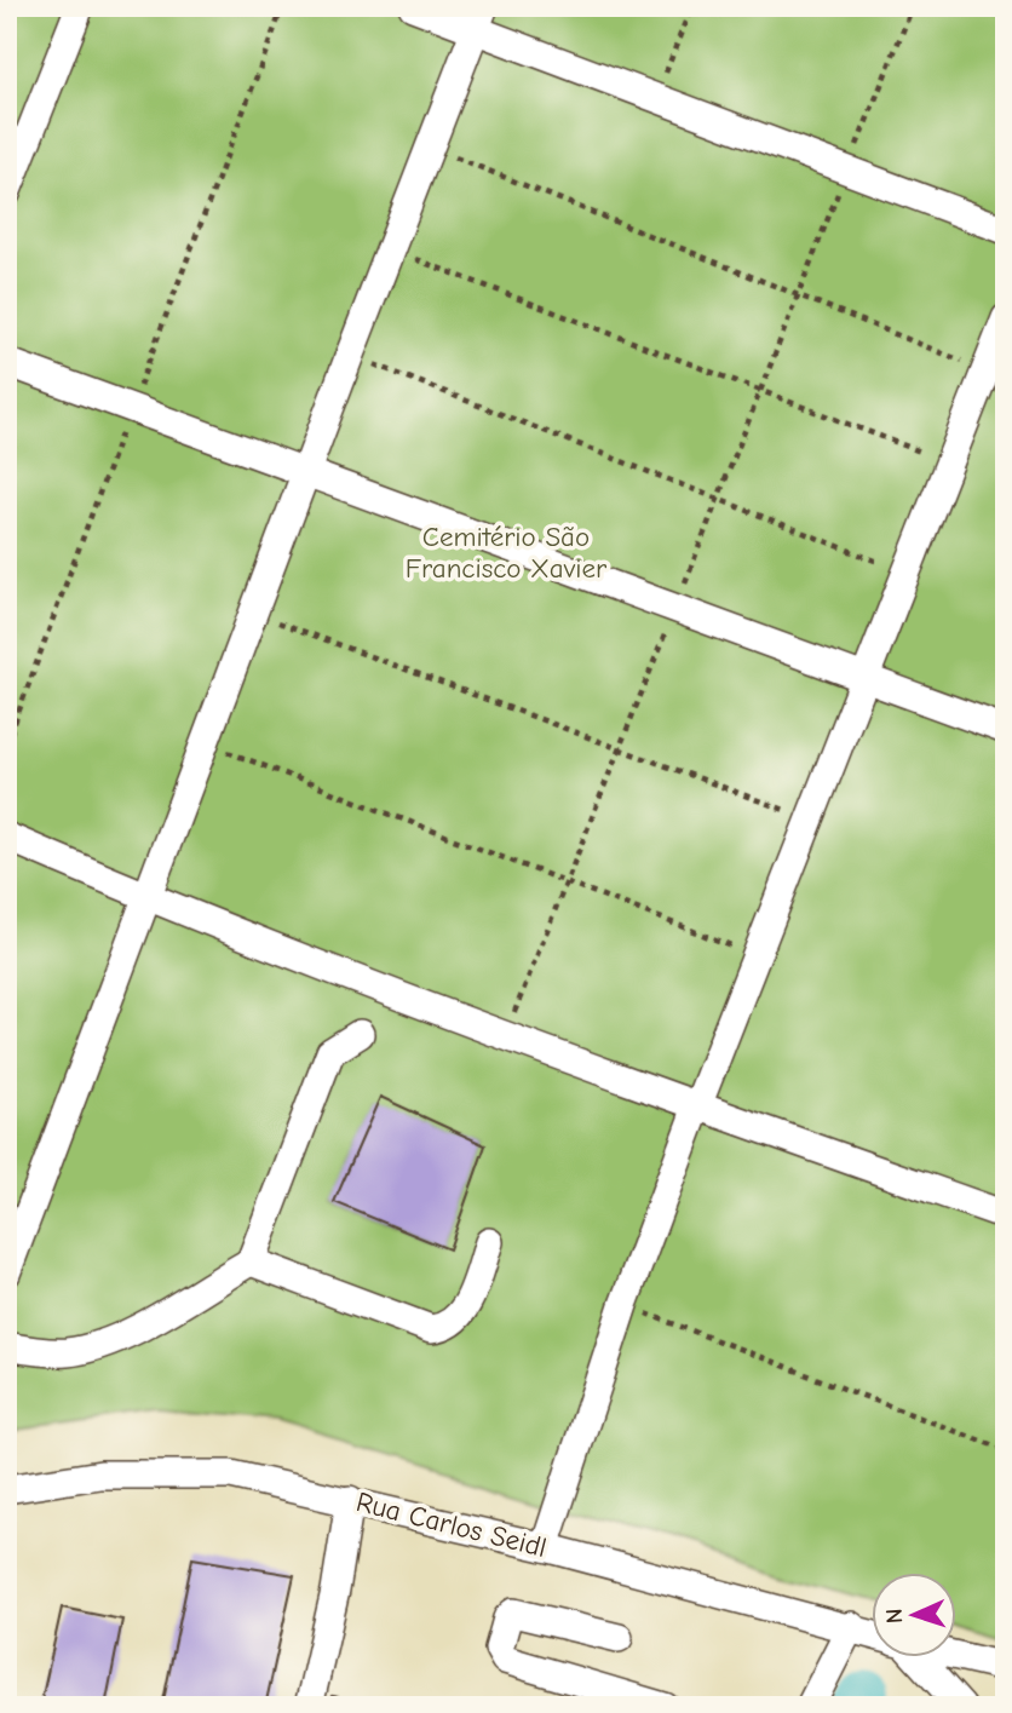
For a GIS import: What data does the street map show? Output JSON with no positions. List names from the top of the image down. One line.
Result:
{"streets":{"street":["Rua Carlos Seidl"]},"parks":["Cemitério São Francisco Xavier"],"north":"left"}
